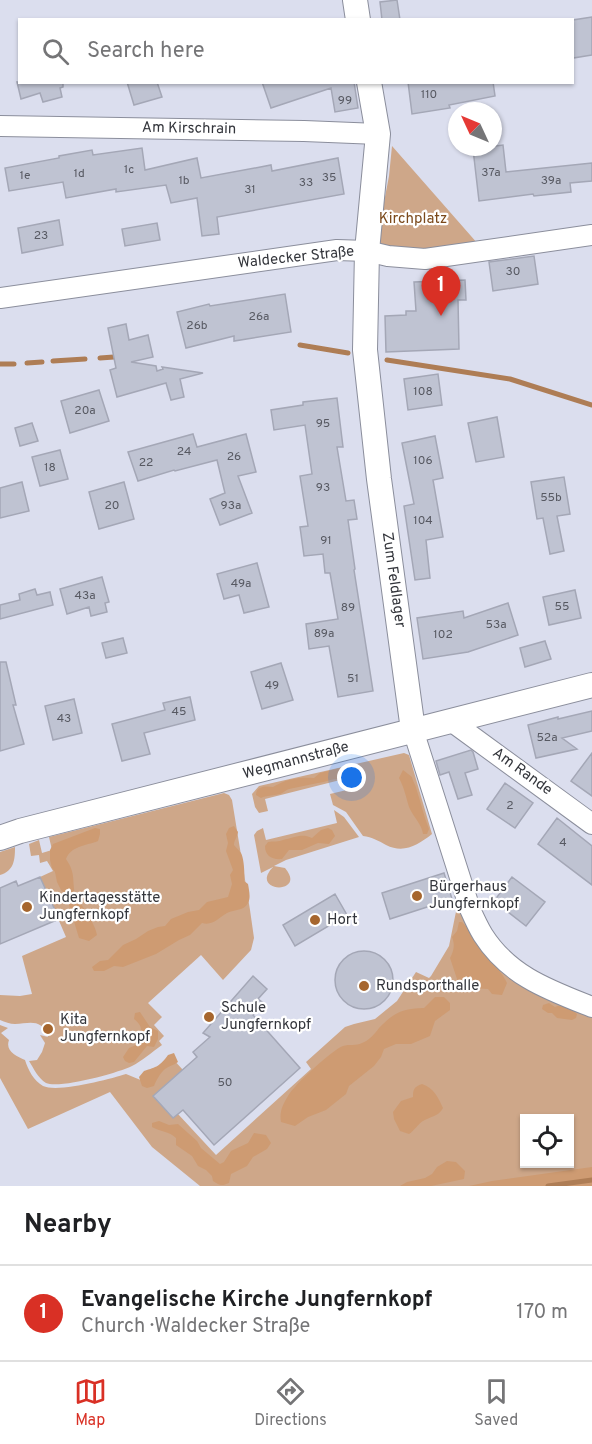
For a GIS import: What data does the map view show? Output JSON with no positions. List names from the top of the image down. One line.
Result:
{"streets":{"street":["Am Kirschrain","Waldecker Straße","Zum Feldlager","Wegmannstraße","Am Rande"]},"crossings":[["Am Kirschrain","Zum Feldlager"],["Waldecker Straße","Zum Feldlager"],["Zum Feldlager","Wegmannstraße"],["Wegmannstraße","Am Rande"]],"parks":["Kirchplatz"],"places":["Bürgerhaus Jungfernkopf","Kindertagesstätte Jungfernkopf","Hort","Rundsporthalle","Schule Jungfernkopf","Kita Jungfernkopf"],"house_numbers":["110","99","1c","37a","1d","1e","35","1b","39a","33","31","23","30","26a","26b","108","20a","95","24","26","106","22","18","93","55b","20","93a","104","91","49a","43a","55","89","53a","89a","102","51","49","45","43","52a","2","4","50"],"north":"top left","page":{"search":"Search here","pins":"1","heading":"Nearby","list":[{"mark":"1","name":"Evangelische Kirche Jungfernkopf","note":"Church · Waldecker Straße","value":"170 m"}],"nav":["Map","Directions","Saved"]}}
